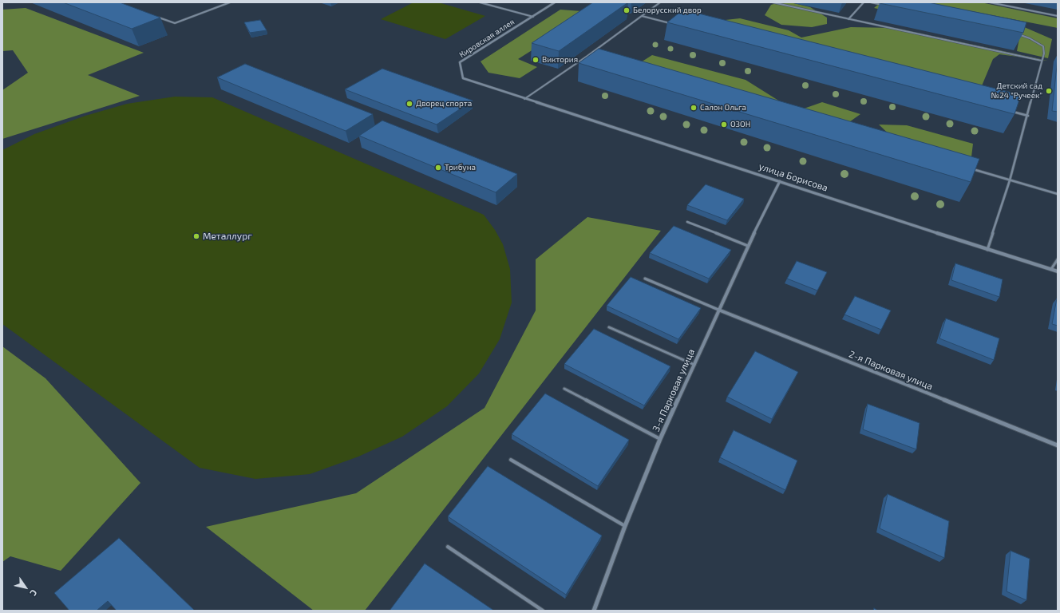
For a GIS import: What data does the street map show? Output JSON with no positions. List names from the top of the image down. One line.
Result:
{"streets":{"street":["Кировская аллея","улица Борисова","2-я Парковая улица","3-я Парковая улица"]},"crossings":[["Кировская аллея","улица Борисова"],["улица Борисова","3-я Парковая улица"],["2-я Парковая улица","3-я Парковая улица"]],"places":["Белорусский двор","Виктория","Детский сад №24 \"Ручеек\"","Дворец спорта","Салон Ольга","ОЗОН","Трибуна","Металлург"],"north":"bottom right"}
